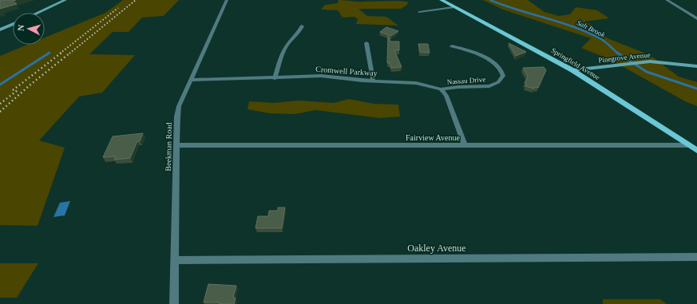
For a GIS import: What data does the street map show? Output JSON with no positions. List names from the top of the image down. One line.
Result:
{"streets":{"main road":["Springfield Avenue"],"street":["Pinegrove Avenue","Cromwell Parkway","Nassau Drive","Fairview Avenue","Beekman Road","Oakley Avenue"]},"crossings":[["Pinegrove Avenue","Springfield Avenue"],["Springfield Avenue","Fairview Avenue"],["Cromwell Parkway","Nassau Drive"],["Cromwell Parkway","Beekman Road"],["Fairview Avenue","Beekman Road"],["Beekman Road","Oakley Avenue"]],"water":["Salt Brook"],"north":"left"}
